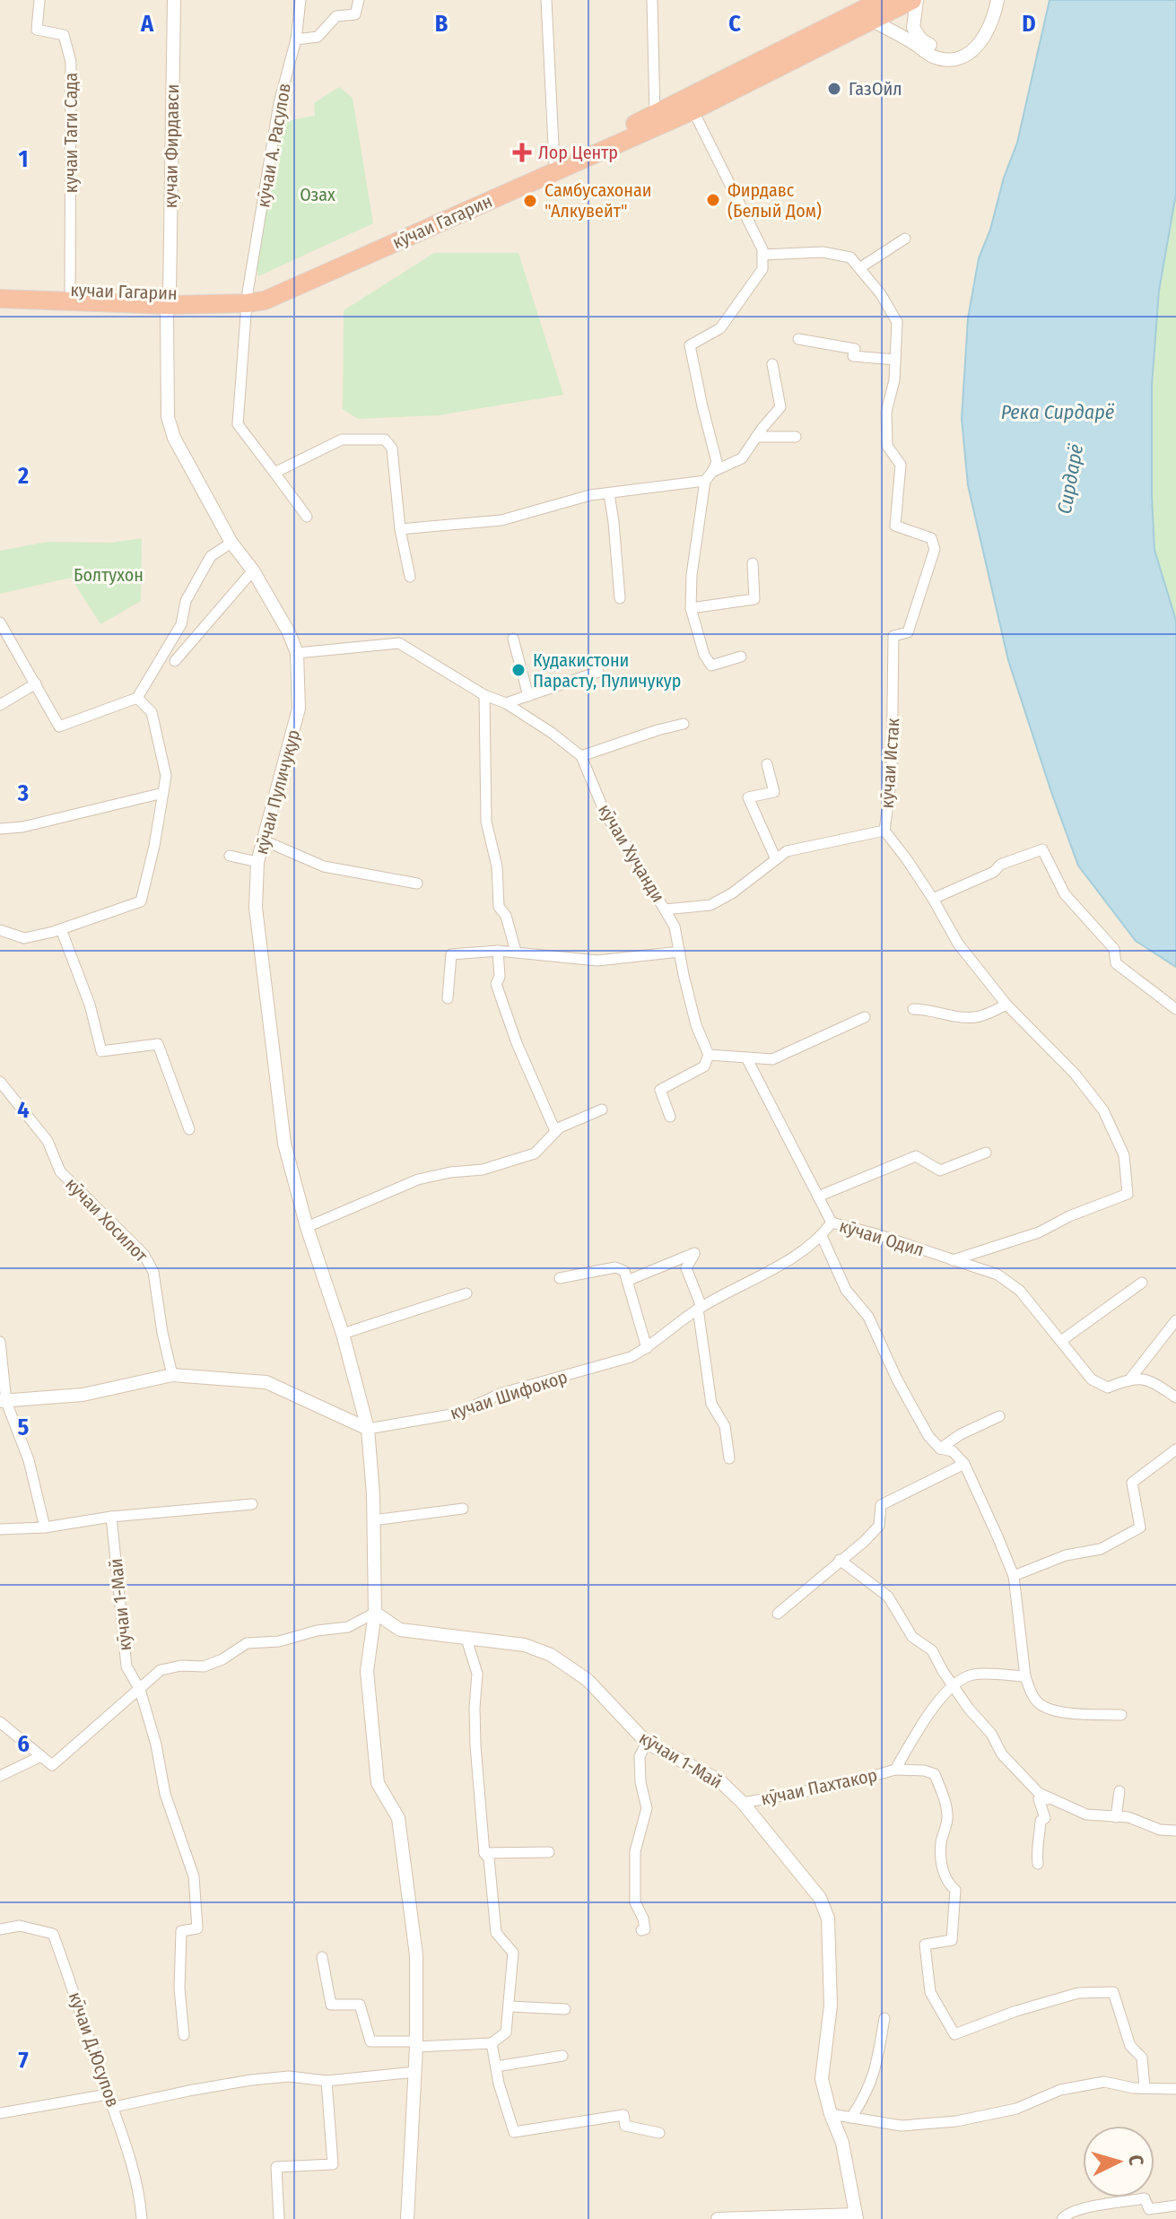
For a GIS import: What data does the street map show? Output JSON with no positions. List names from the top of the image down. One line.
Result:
{"streets":{"highway":["кӯчаи Гагарин","кучаи Гагарин"],"street":["кучаи Таги Сада","кӯчаи А. Расулов","кучаи Фирдавси","кӯчаи Истак","кӯчаи Пуличуқур","кӯчаи Хуҷанди","кӯчаи Хосилот","кӯчаи Одил","кучаи Шифокор","кӯчаи 1-Май","кӯчаи Пахтакор","кӯчаи Д.Юсупов"]},"crossings":[["кучаи Таги Сада","кучаи Гагарин"],["кӯчаи А. Расулов","кӯчаи Гагарин"],["кучаи Фирдавси","кӯчаи Гагарин"],["кучаи Фирдавси","кучаи Гагарин"],["кучаи Фирдавси","кӯчаи Пуличуқур"],["кӯчаи Гагарин","кучаи Гагарин"],["кӯчаи Гагарин","кӯчаи Пуличуқур"],["кучаи Гагарин","кӯчаи Пуличуқур"],["кӯчаи Истак","кӯчаи Одил"],["кӯчаи Пуличуқур","кӯчаи Хуҷанди"],["кӯчаи Пуличуқур","кучаи Шифокор"],["кӯчаи Пуличуқур","кӯчаи 1-Май"],["кӯчаи Одил","кучаи Шифокор"],["кӯчаи 1-Май","кӯчаи Пахтакор"]],"water":["Река Сирдарё","Сирдарё"],"parks":["Озах","Болтухон"],"places":{"other":["ГазОйл","Фирдавс (Белый Дом)","Самбусахонаи \"Алкувейт\"","Кудакистони Парасту, Пуличукур"],"health":["Лор Центр"]},"north":"right","grid":{"columns":["A","B","C","D"],"rows":["1","2","3","4","5","6","7"]}}
